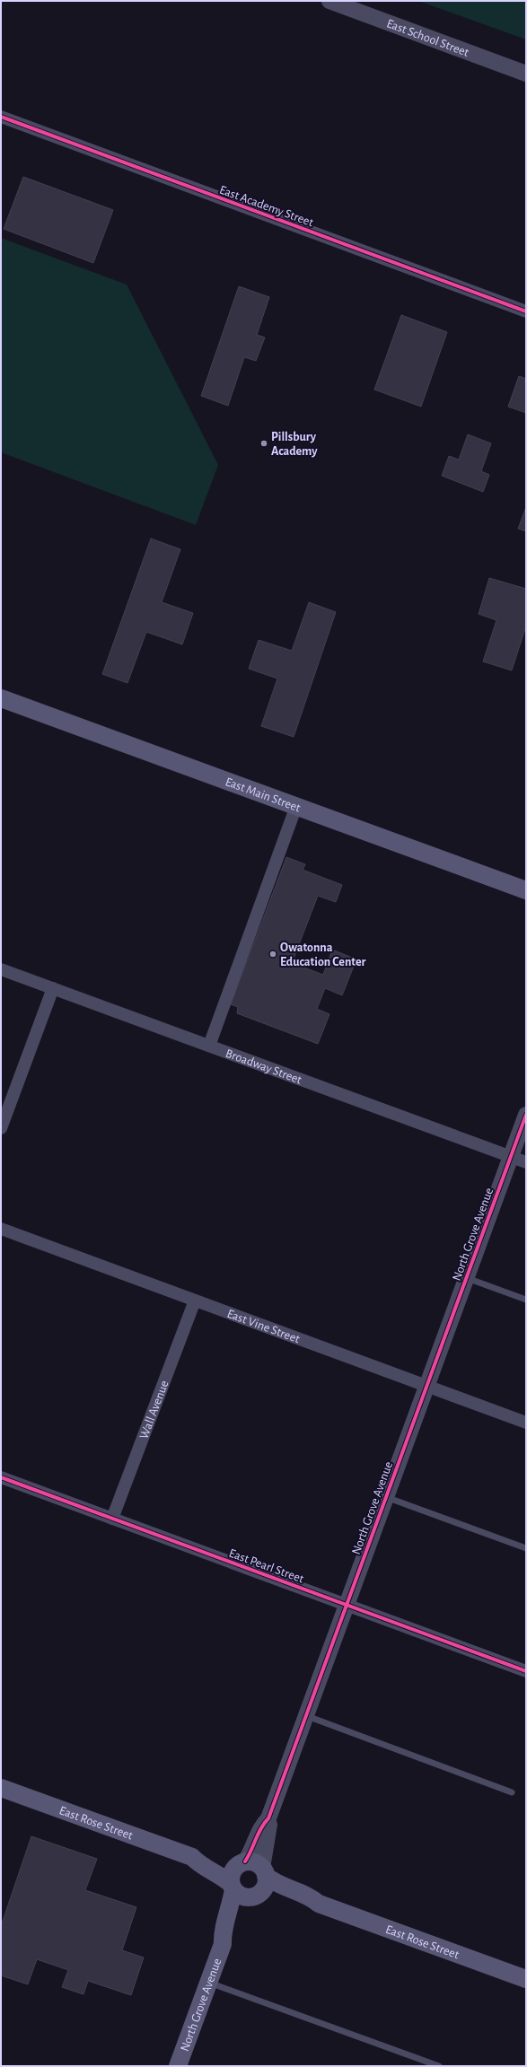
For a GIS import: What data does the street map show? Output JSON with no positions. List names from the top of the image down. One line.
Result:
{"streets":{"main road":["East Main Street","North Grove Avenue","East Rose Street"],"street":["East School Street","East Academy Street","Broadway Street","East Vine Street","Wall Avenue","East Pearl Street"]},"crossings":[["Broadway Street","North Grove Avenue"],["North Grove Avenue","East Vine Street"],["North Grove Avenue","East Pearl Street"],["North Grove Avenue","East Rose Street"],["East Vine Street","Wall Avenue"],["Wall Avenue","East Pearl Street"]],"places":["Pillsbury Academy","Owatonna Education Center"]}
